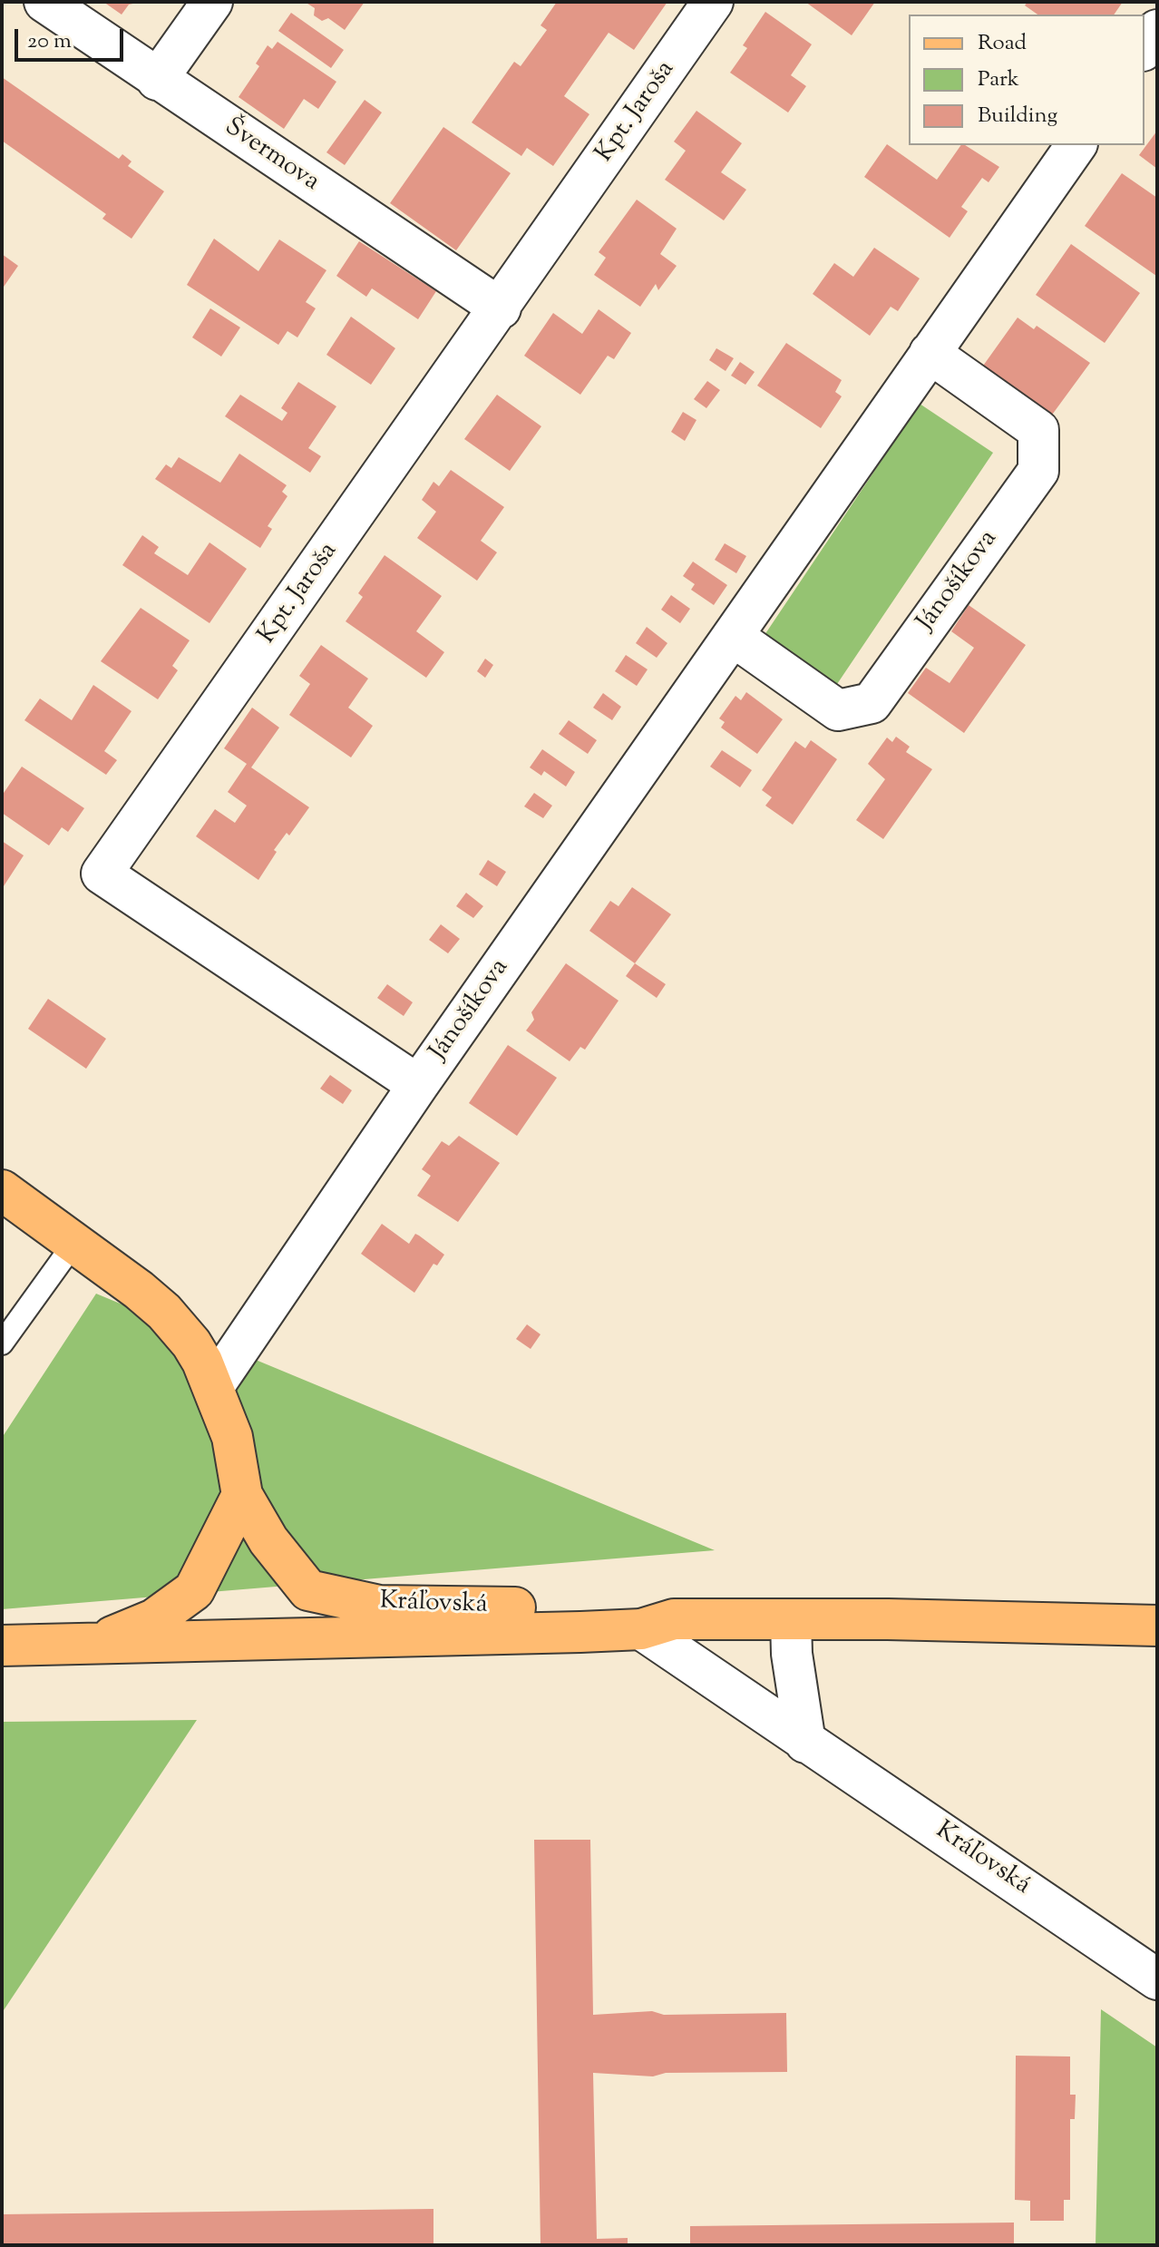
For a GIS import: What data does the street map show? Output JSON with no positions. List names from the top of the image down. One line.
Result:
{"streets":{"main road":["Kráľovská"],"street":["Kpt. Jaroša","Švermova","Jánošíkova"]},"crossings":[["Kpt. Jaroša","Švermova"],["Kpt. Jaroša","Jánošíkova"],["Jánošíkova","Kráľovská"]],"legend":["Road","Park","Building"],"scale_bar":"20 m"}
